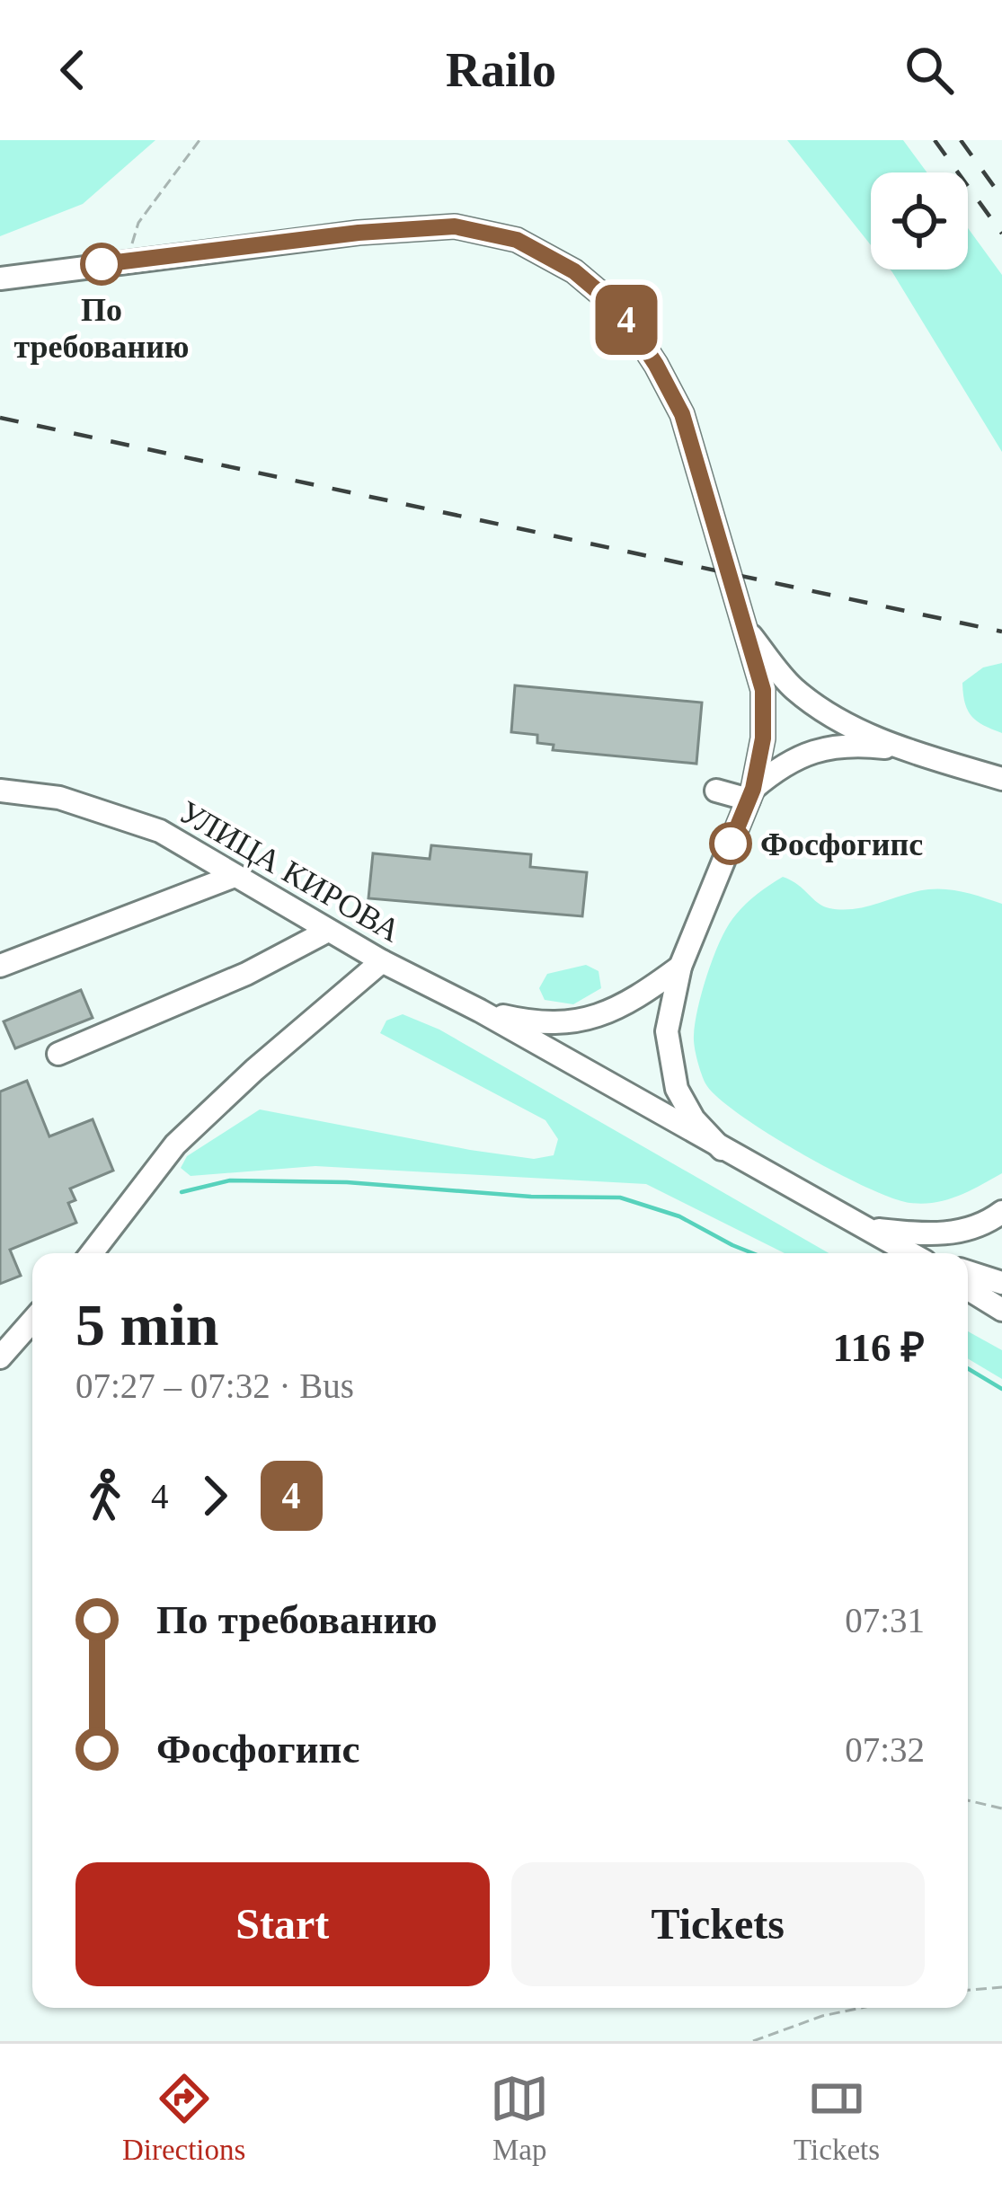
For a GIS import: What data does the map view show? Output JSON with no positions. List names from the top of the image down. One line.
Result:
{"streets":{"street":["УЛИЦА КИРОВА"]},"places":["По требованию","Фосфогипс"],"lines":["bus line 4"],"page":{"header":"Railo","on_map":"4","heading":["5 min","07:27 – 07:32 · Bus","116 ₽"],"legs":["4","4"],"list":[{"name":"По требованию","value":"07:31"},{"name":"Фосфогипс","value":"07:32"}],"buttons":["Start","Tickets"],"tabs":["Directions","Map","Tickets"]}}
